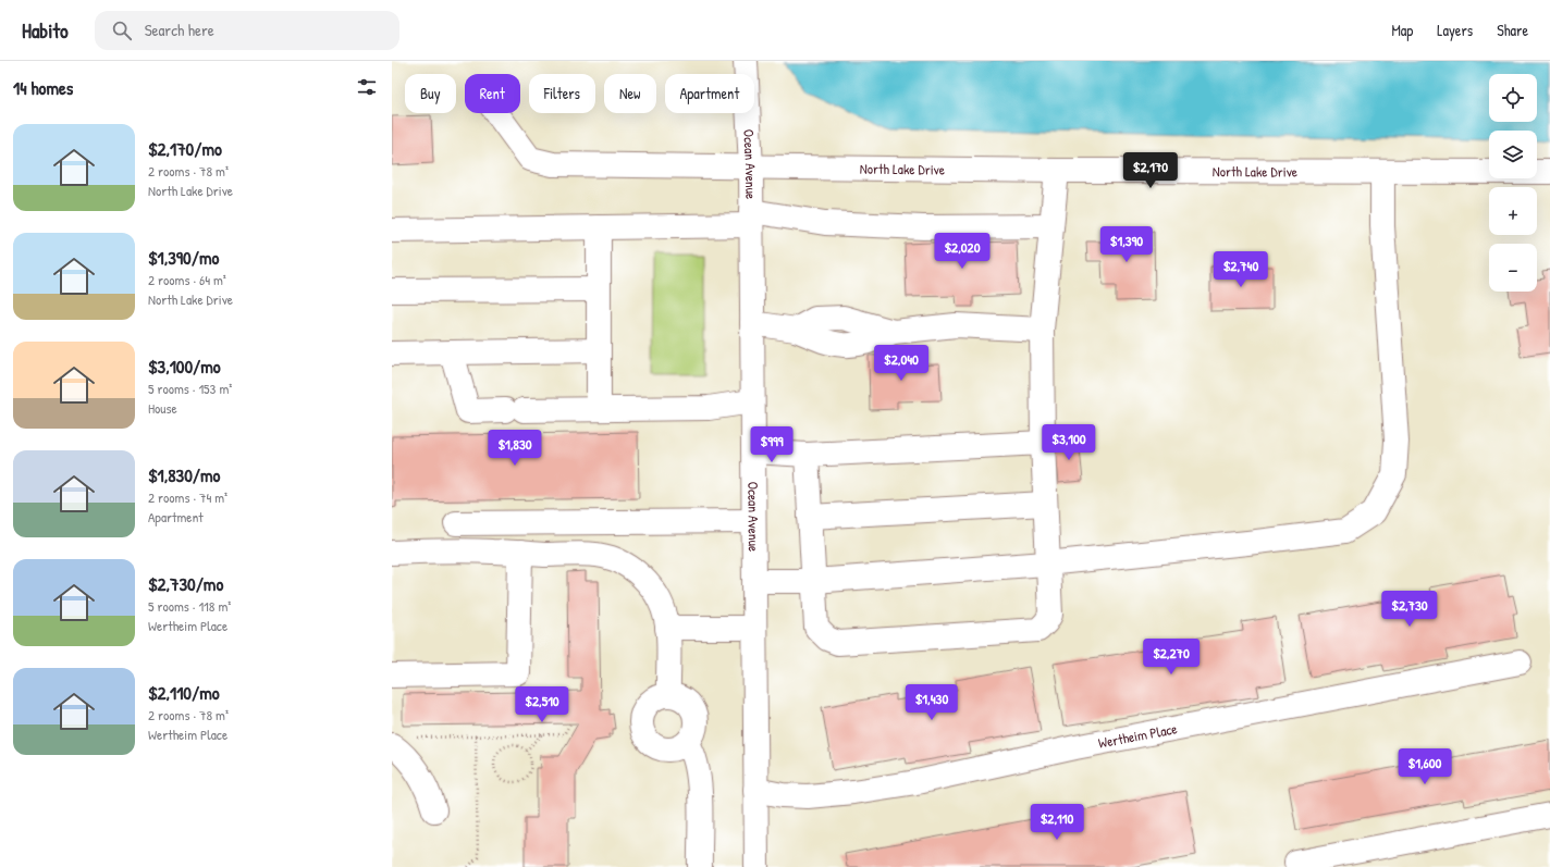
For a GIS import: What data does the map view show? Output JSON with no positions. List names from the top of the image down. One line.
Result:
{"streets":{"street":["Ocean Avenue","North Lake Drive","Wertheim Place"]},"crossings":[["Ocean Avenue","North Lake Drive"],["Ocean Avenue","Wertheim Place"]],"page":{"header":"Habito","search":"Search here","nav":["Map","Layers","Share"],"heading":"14 homes","map_buttons":["+","−"],"chip":["Buy","Rent","Filters","New","Apartment"],"list":[{"name":"$2,170/mo","note":"2 rooms · 78 m² · North Lake Drive"},{"name":"$1,390/mo","note":"2 rooms · 64 m² · North Lake Drive"},{"name":"$3,100/mo","note":"5 rooms · 153 m² · House"},{"name":"$1,830/mo","note":"2 rooms · 74 m² · Apartment"},{"name":"$2,730/mo","note":"5 rooms · 118 m² · Wertheim Place"},{"name":"$2,110/mo","note":"2 rooms · 78 m² · Wertheim Place"}],"price":["$2,170","$1,390","$2,020","$2,740","$2,040","$3,100","$999","$1,830","$2,730","$2,270","$1,430","$2,510","$1,600","$2,110"]}}
